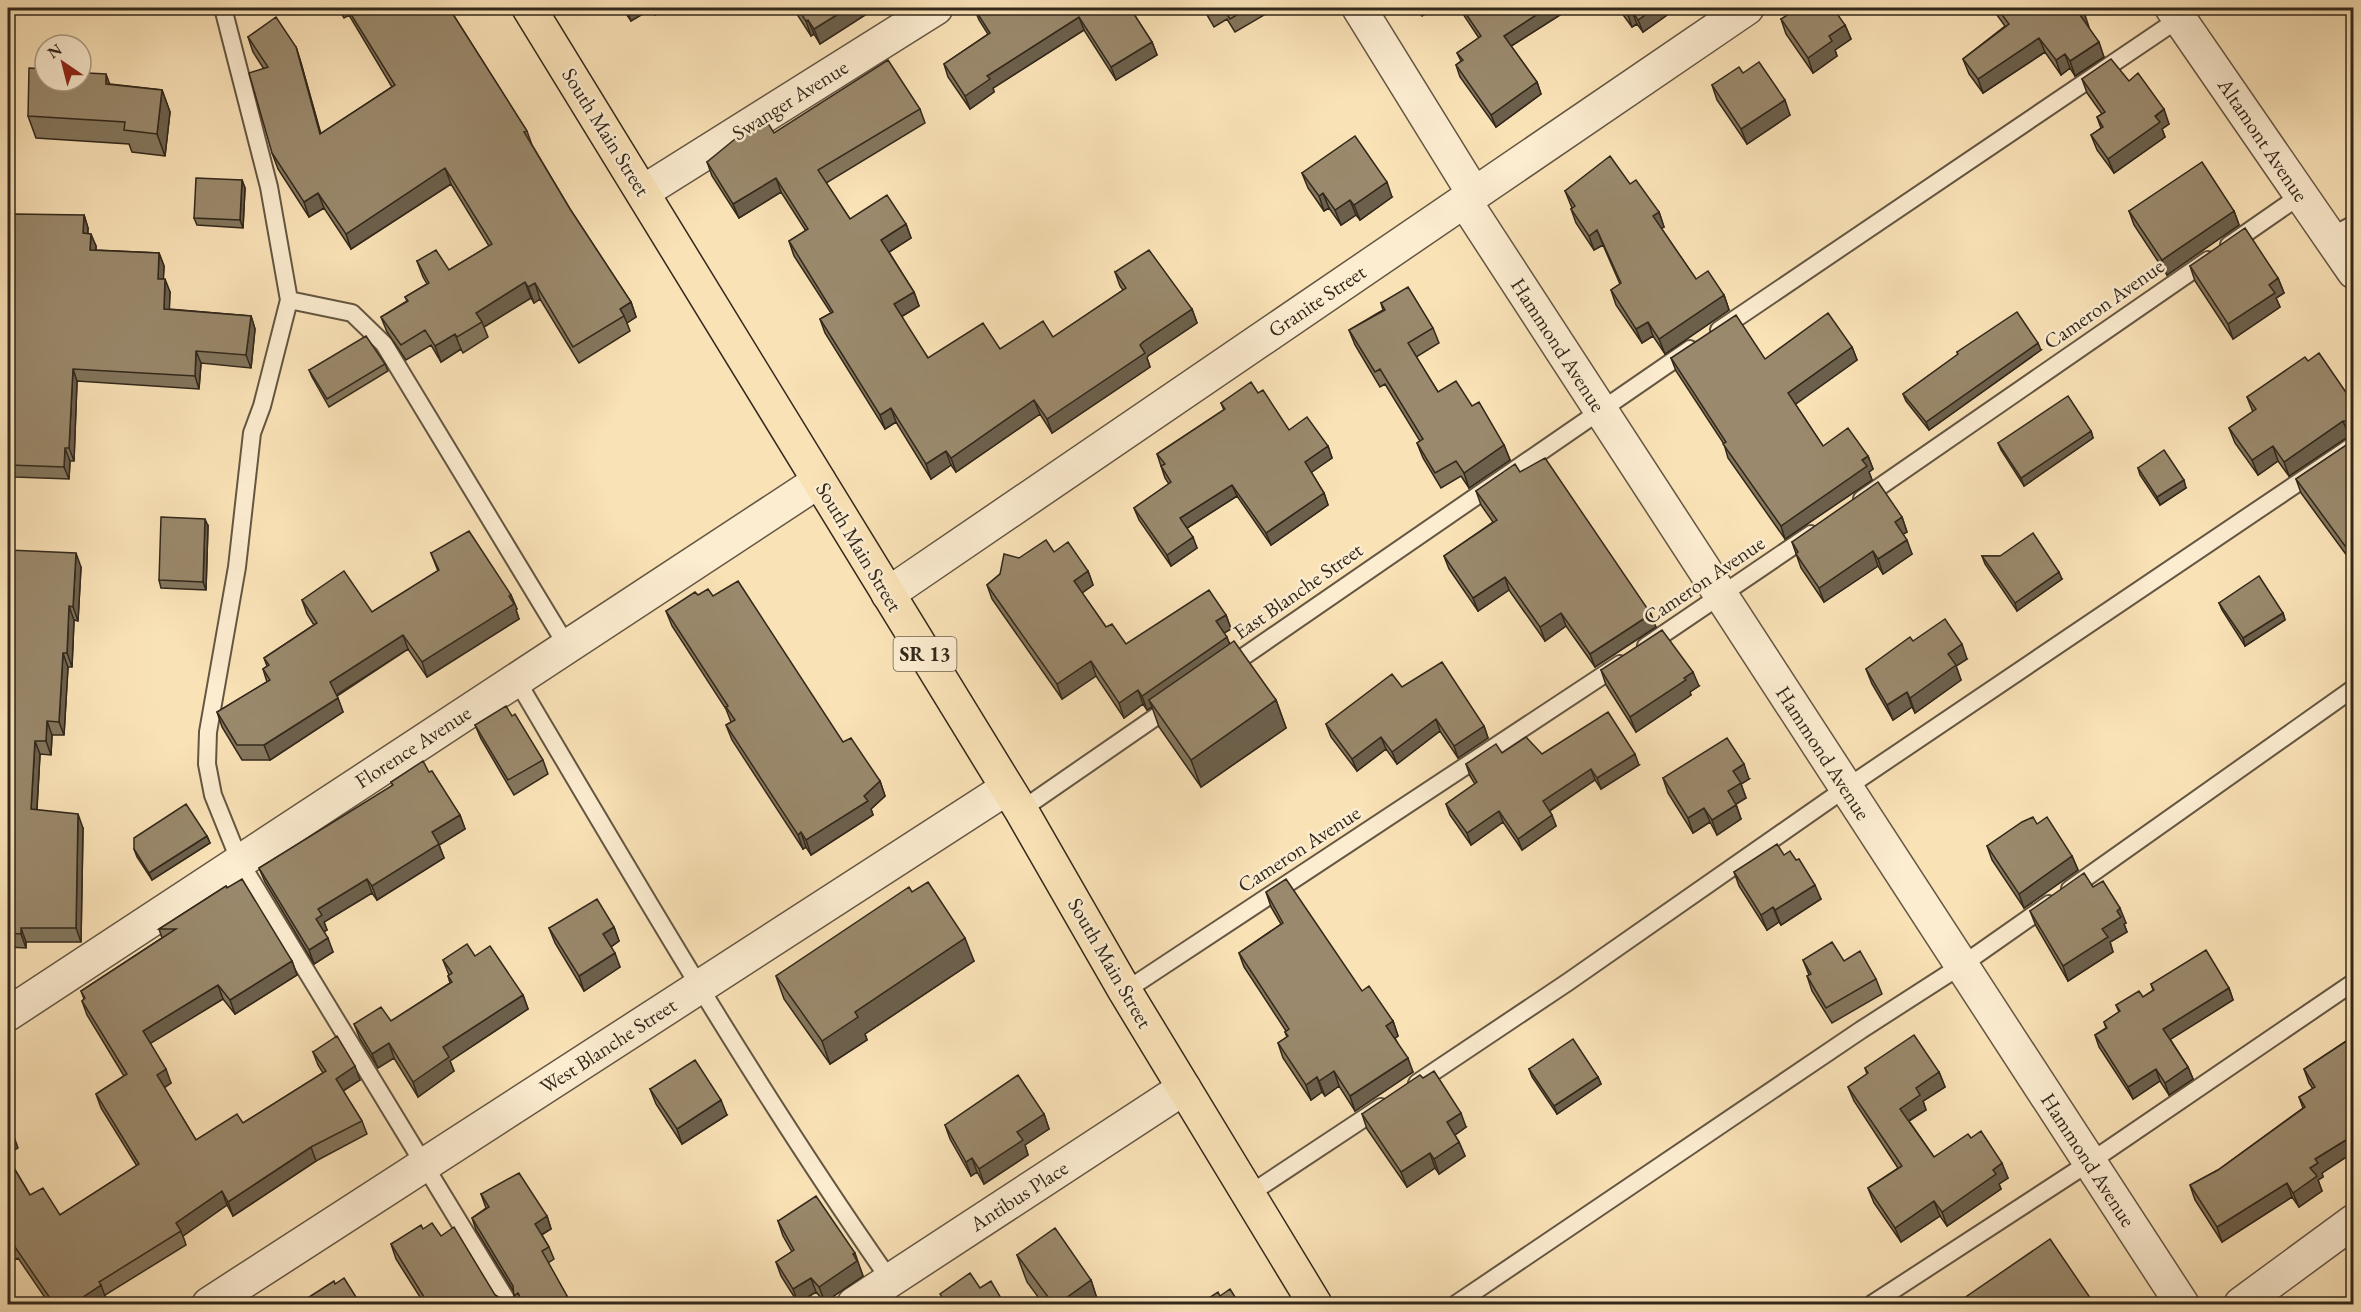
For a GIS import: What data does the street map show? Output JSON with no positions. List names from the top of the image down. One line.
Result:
{"streets":{"highway":["South Main Street","SR 13"],"street":["Swanger Avenue","Altamont Avenue","Granite Street","Hammond Avenue","Florence Avenue","West Blanche Street","Antibus Place"],"lane":["Cameron Avenue","East Blanche Street"]},"crossings":[["Swanger Avenue","South Main Street"],["South Main Street","Granite Street"],["South Main Street","Cameron Avenue"],["South Main Street","Florence Avenue"],["South Main Street","West Blanche Street"],["South Main Street","Antibus Place"],["Altamont Avenue","Cameron Avenue"],["Altamont Avenue","East Blanche Street"],["Granite Street","Hammond Avenue"],["Cameron Avenue","Hammond Avenue"],["Hammond Avenue","East Blanche Street"]],"north":"top left"}
